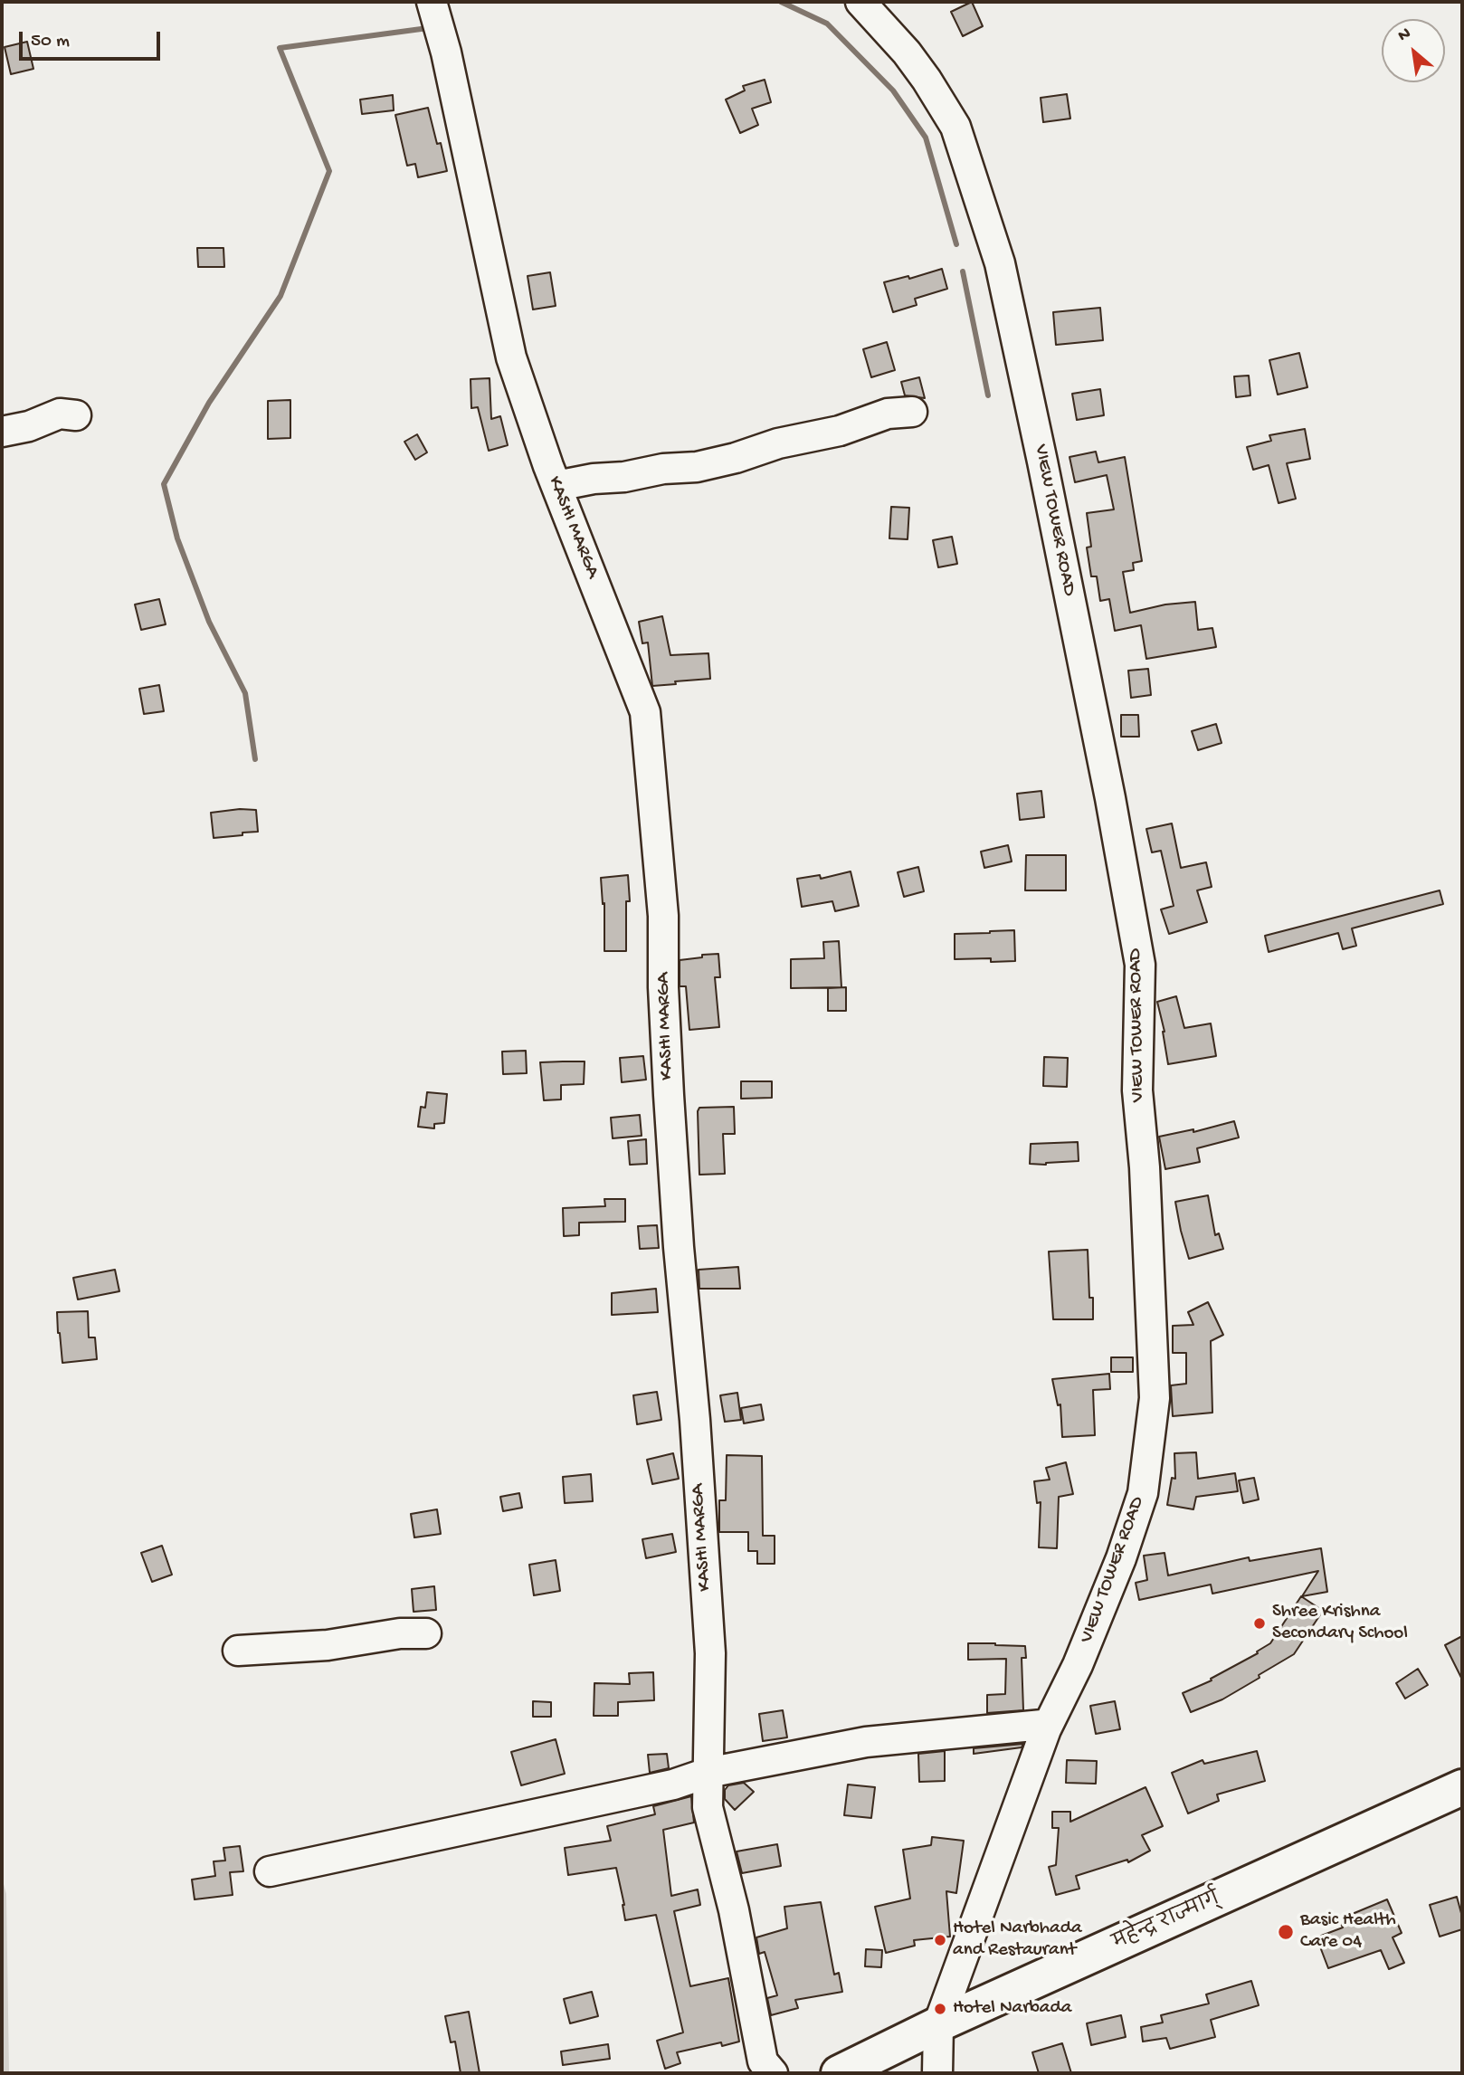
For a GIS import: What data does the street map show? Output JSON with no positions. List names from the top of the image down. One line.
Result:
{"streets":{"highway":["महेन्द्र राज्मार्ग्"],"street":["VIEW TOWER ROAD","KASHI MARGA"]},"crossings":[["VIEW TOWER ROAD","महेन्द्र राज्मार्ग्"]],"places":["Shree Krishna Secondary School","Basic Health Care 04","Hotel Narbhada and Restaurant","Hotel Narbada"],"scale_bar":"50 m","north":"top left"}
